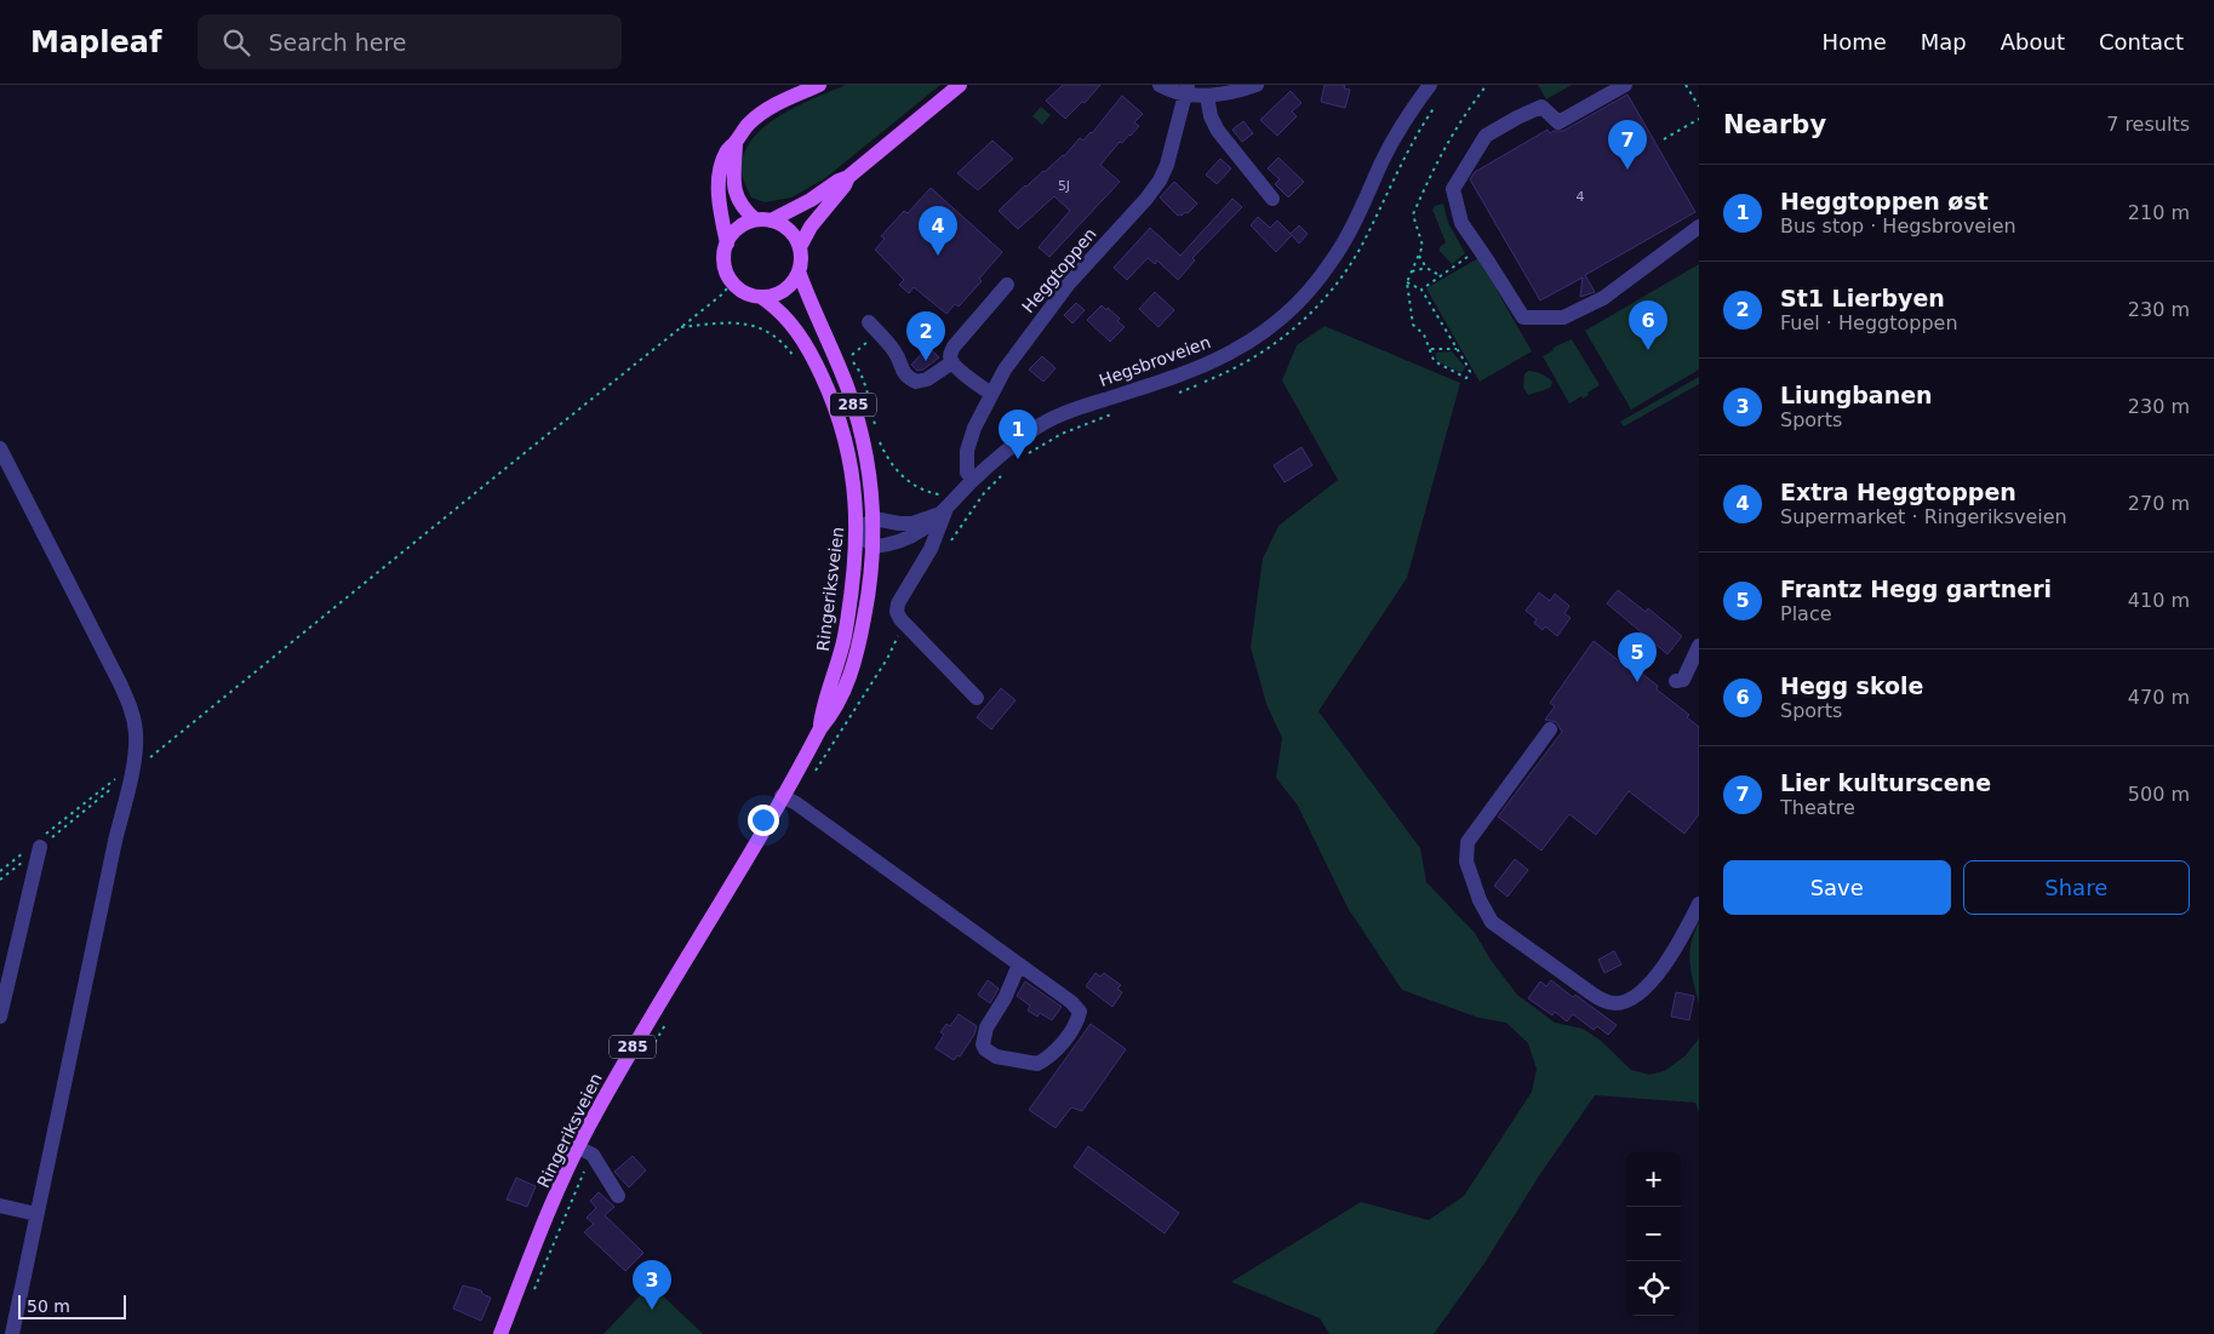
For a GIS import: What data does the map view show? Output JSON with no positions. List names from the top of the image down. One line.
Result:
{"streets":{"main road":["285","Ringeriksveien"],"street":["Heggtoppen","Hegsbroveien"]},"crossings":[["Heggtoppen","Hegsbroveien"],["Hegsbroveien","Ringeriksveien"],["285","Ringeriksveien"]],"house_numbers":["5J","4"],"scale_bar":"50 m","page":{"header":"Mapleaf","search":"Search here","nav":["Home","Map","About","Contact"],"heading":["Nearby","7 results"],"pins":["7","4","6","2","1","5","3"],"list":[{"mark":"1","name":"Heggtoppen øst","note":"Bus stop · Hegsbroveien","value":"210 m"},{"mark":"2","name":"St1 Lierbyen","note":"Fuel · Heggtoppen","value":"230 m"},{"mark":"3","name":"Liungbanen","note":"Sports","value":"230 m"},{"mark":"4","name":"Extra Heggtoppen","note":"Supermarket · Ringeriksveien","value":"270 m"},{"mark":"5","name":"Frantz Hegg gartneri","note":"Place","value":"410 m"},{"mark":"6","name":"Hegg skole","note":"Sports","value":"470 m"},{"mark":"7","name":"Lier kulturscene","note":"Theatre","value":"500 m"}],"buttons":["Save","Share"],"map_buttons":["+","−"],"scale":"50 m"}}
